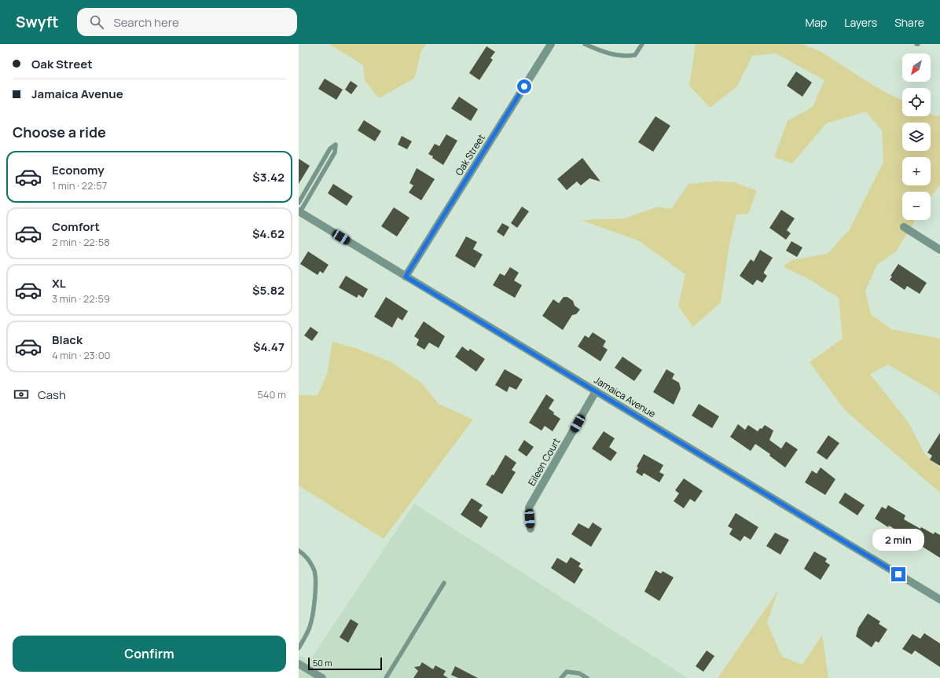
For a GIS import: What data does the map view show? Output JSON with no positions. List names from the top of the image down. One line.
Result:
{"streets":{"street":["Oak Street","Jamaica Avenue","Eileen Court"]},"crossings":[["Oak Street","Jamaica Avenue"],["Jamaica Avenue","Eileen Court"]],"scale_bar":"50 m","north":"bottom left","page":{"header":"Swyft","search":"Search here","nav":["Map","Layers","Share"],"banner":["Oak Street","Jamaica Avenue"],"map_buttons":["+","−"],"heading":"Choose a ride","list":[{"name":"Economy","note":"1 min · 22:57","value":"$3.42"},{"name":"Comfort","note":"2 min · 22:58","value":"$4.62"},{"name":"XL","note":"3 min · 22:59","value":"$5.82"},{"name":"Black","note":"4 min · 23:00","value":"$4.47"}],"pay":["Cash","540 m"],"bubble":"2 min","buttons":"Confirm","scale":"50 m"}}
